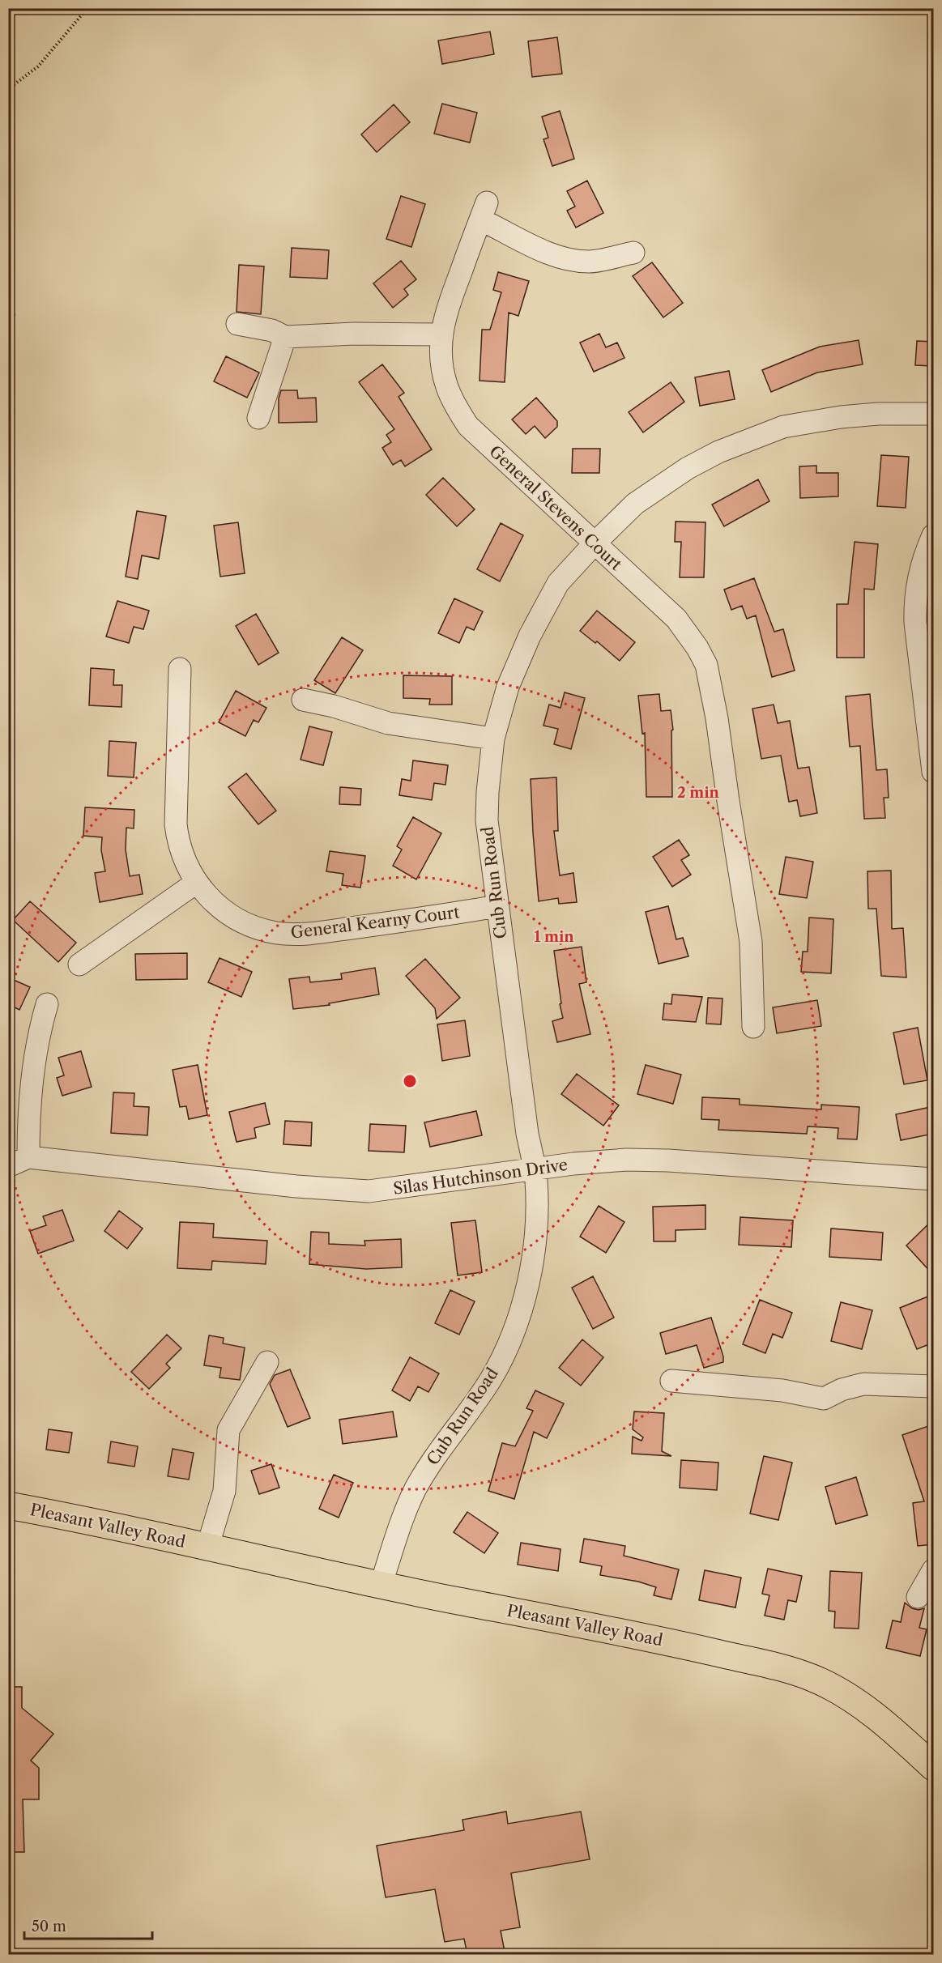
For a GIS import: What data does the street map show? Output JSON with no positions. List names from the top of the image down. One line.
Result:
{"streets":{"main road":["Pleasant Valley Road"],"street":["General Stevens Court","Cub Run Road","General Kearny Court","Silas Hutchinson Drive"]},"crossings":[["General Stevens Court","Cub Run Road"],["Cub Run Road","General Kearny Court"],["Cub Run Road","Silas Hutchinson Drive"],["Cub Run Road","Pleasant Valley Road"]],"scale_bar":"50 m","rings":["2 min","1 min"]}
